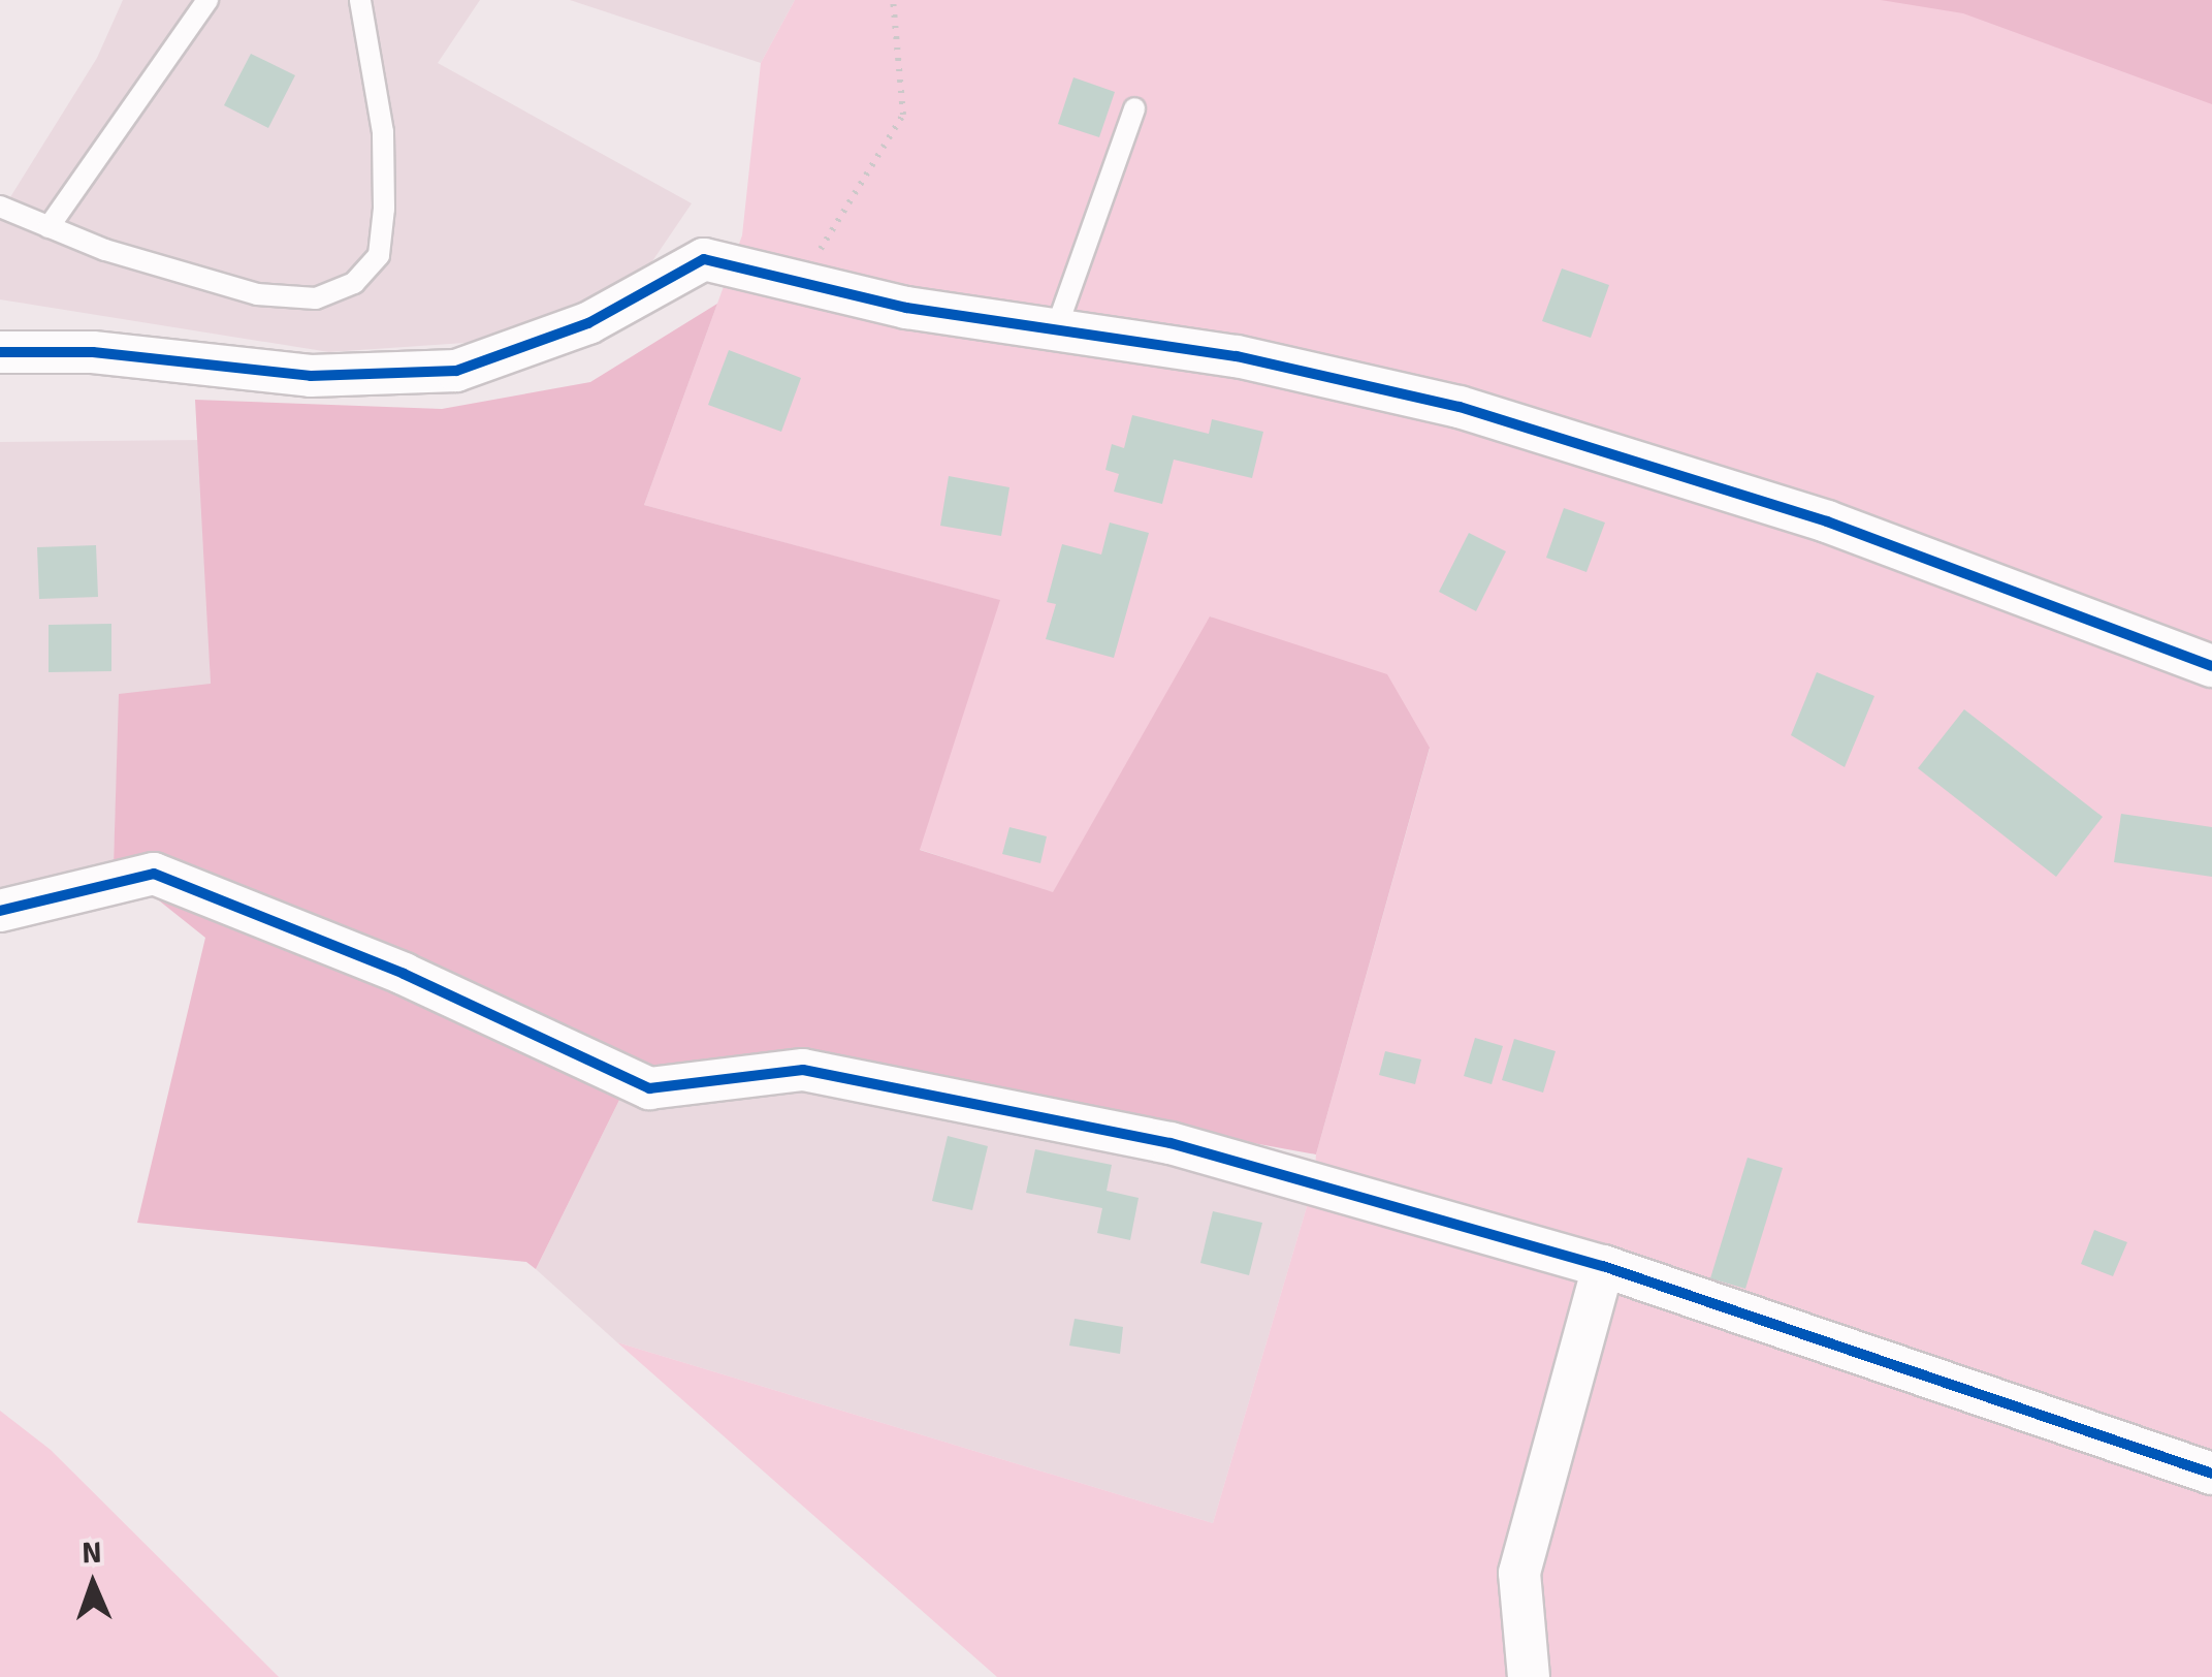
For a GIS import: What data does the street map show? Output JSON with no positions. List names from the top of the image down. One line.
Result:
{"north":"top"}
